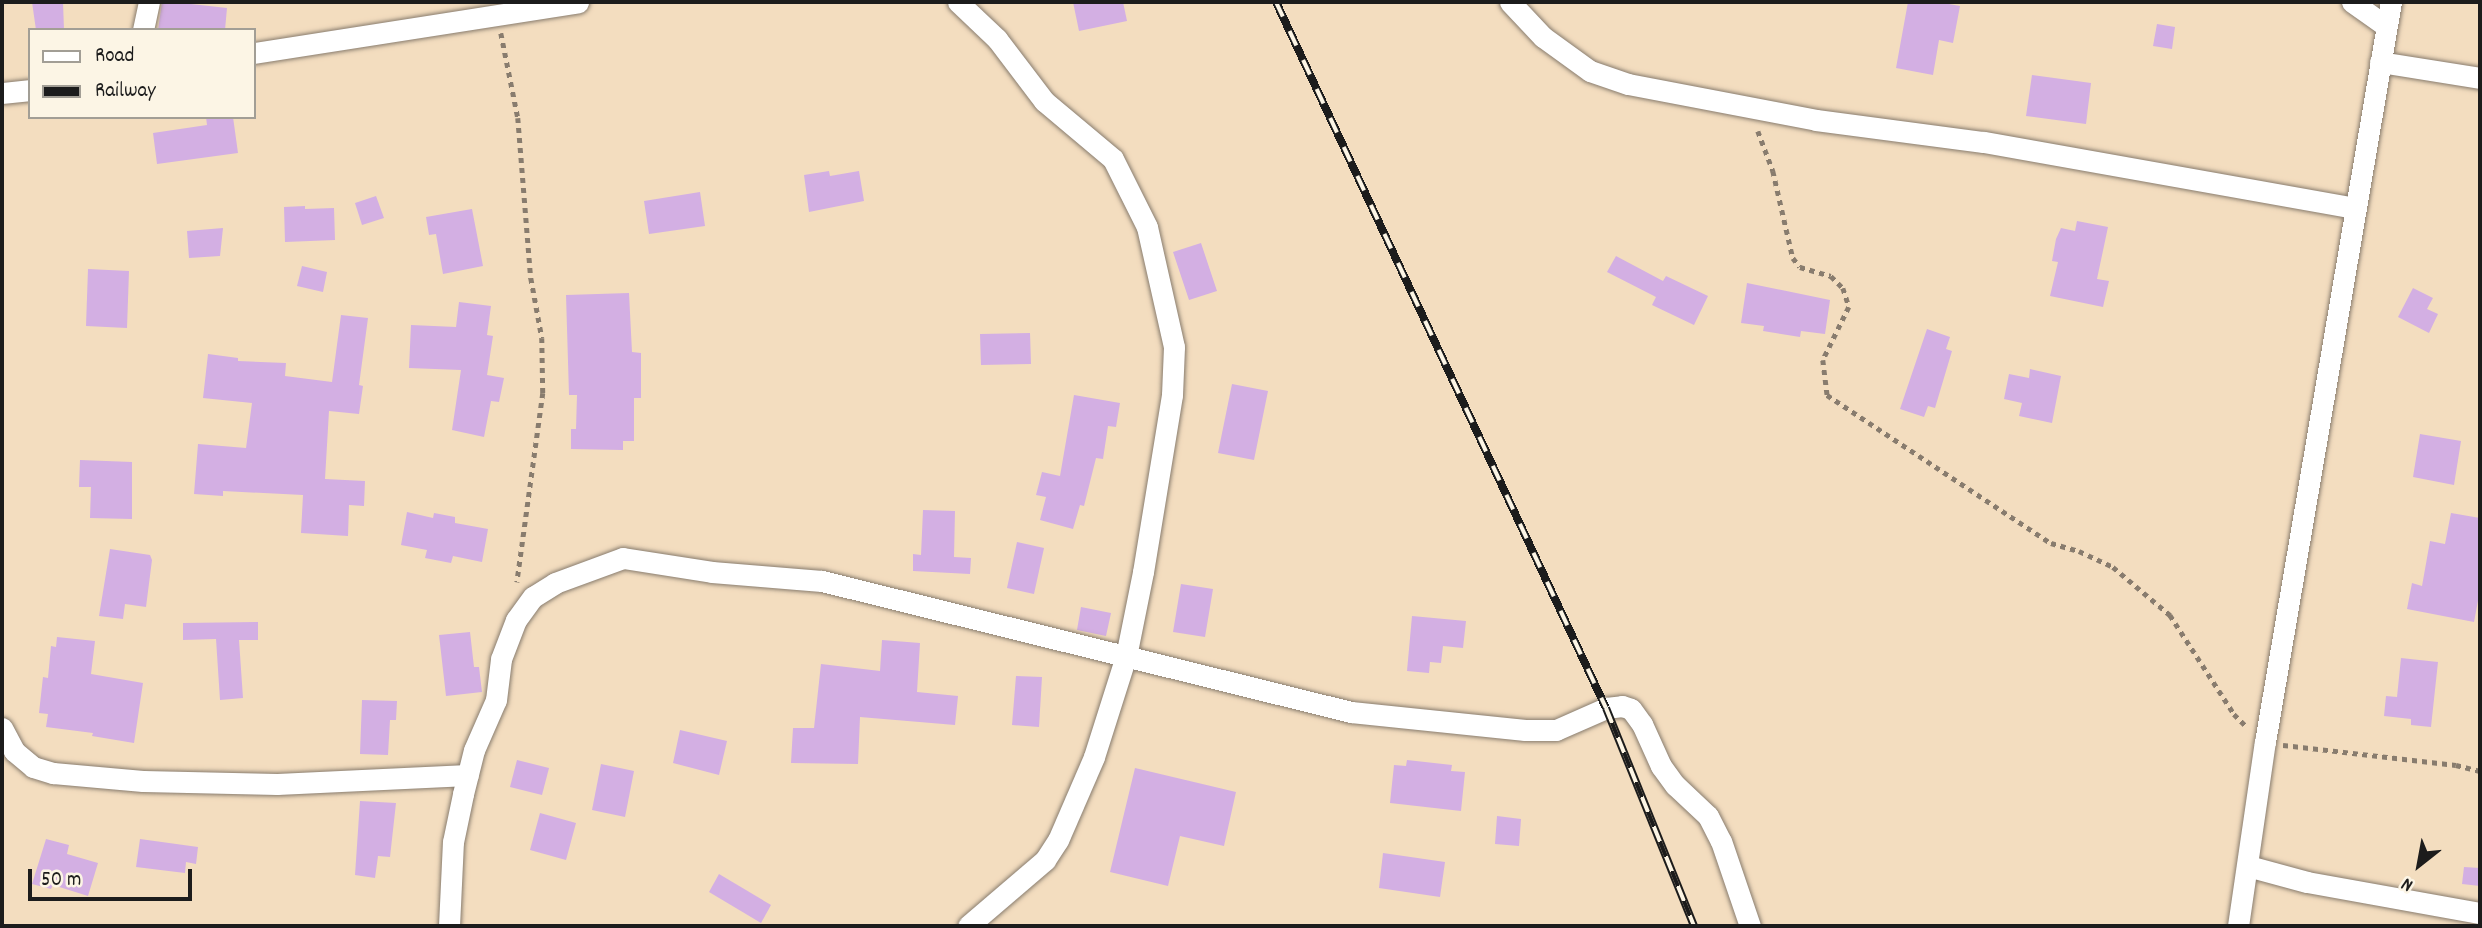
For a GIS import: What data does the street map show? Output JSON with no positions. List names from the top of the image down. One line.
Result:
{"legend":["Road","Railway"],"scale_bar":"50 m","north":"bottom left"}
